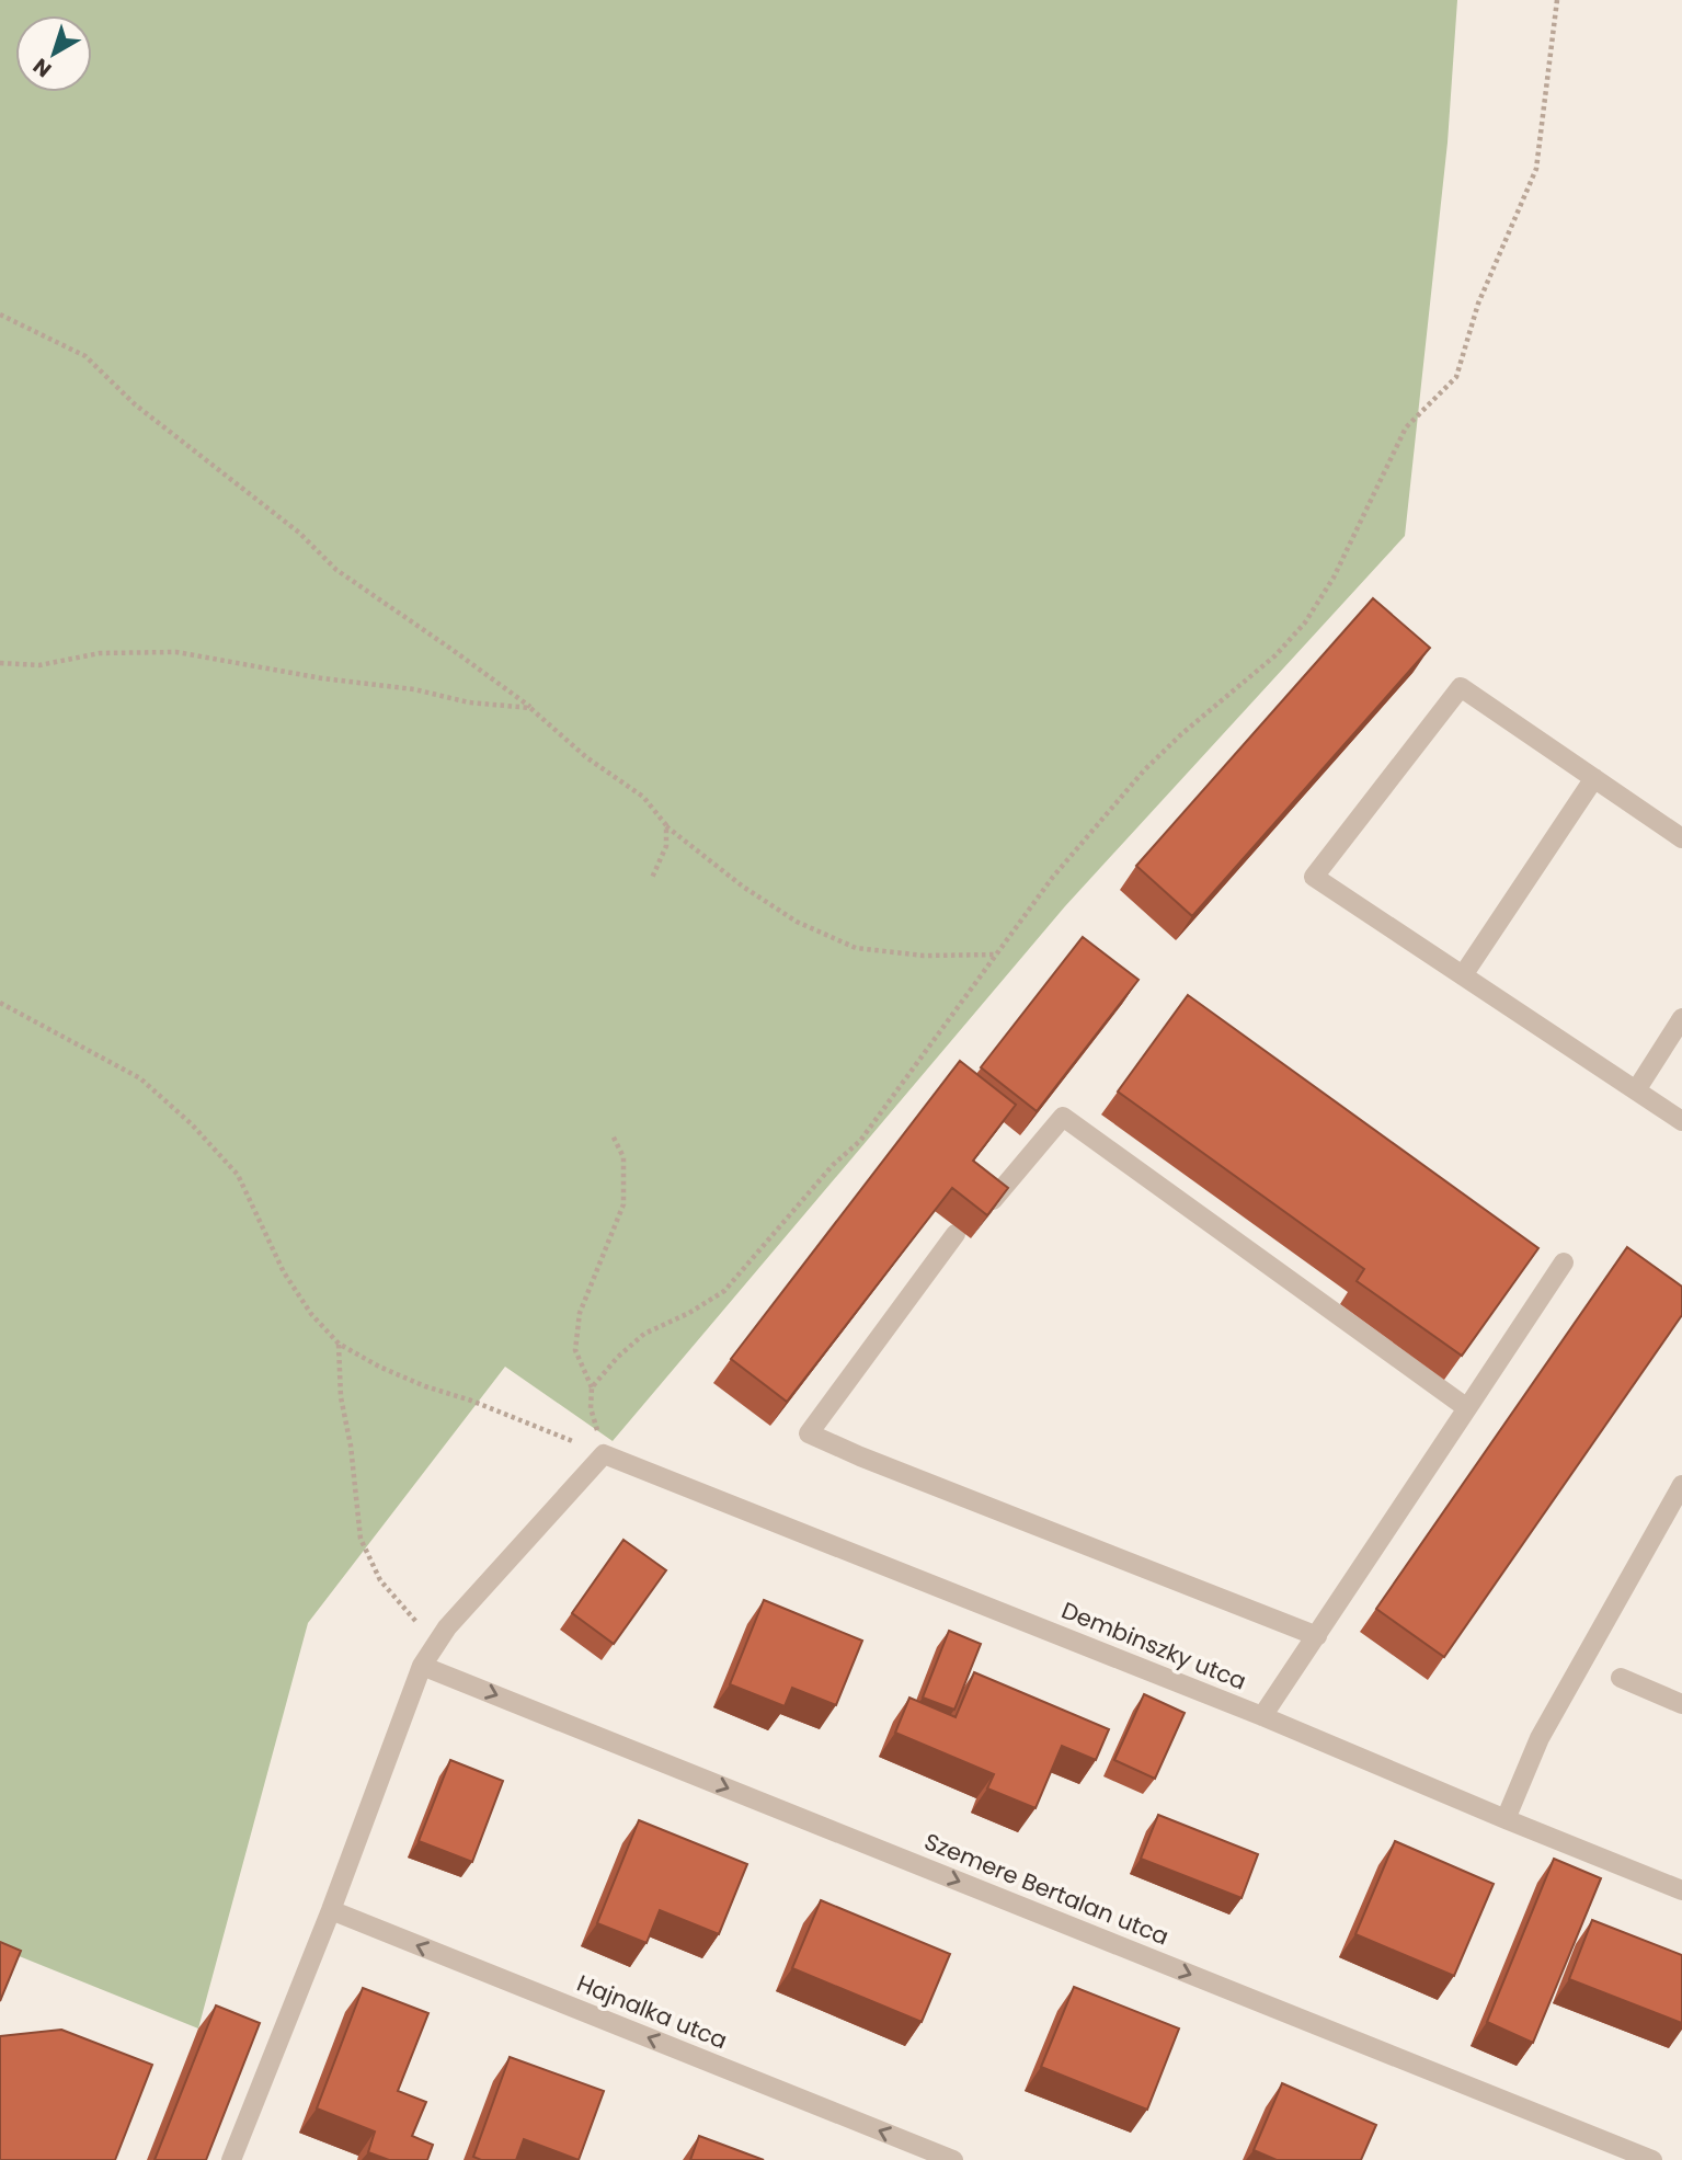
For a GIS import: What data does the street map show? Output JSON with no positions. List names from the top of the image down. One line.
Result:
{"streets":{"street":["Dembinszky utca","Szemere Bertalan utca","Hajnalka utca"]},"one_way":["Szemere Bertalan utca","Hajnalka utca"],"north":"bottom left"}
